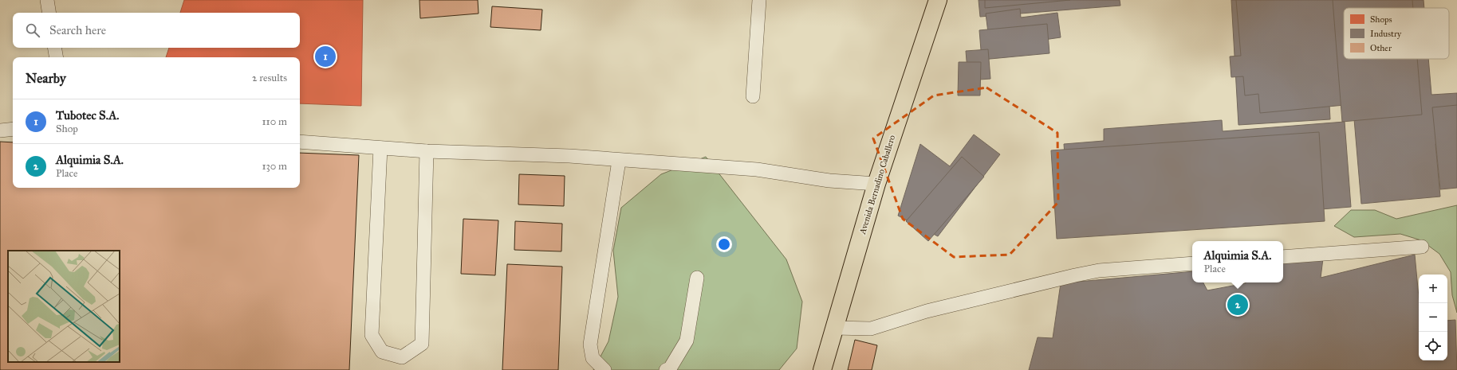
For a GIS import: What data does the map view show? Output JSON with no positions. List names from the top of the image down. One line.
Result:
{"streets":{"main road":["Avenida Bernadino Caballero"]},"legend":["Shops","Industry","Other"],"page":{"search":"Search here","pins":["1","2"],"heading":["Nearby","2 results"],"list":[{"mark":"1","name":"Tubotec S.A.","note":"Shop","value":"110 m"},{"mark":"2","name":"Alquimia S.A.","note":"Place","value":"130 m"}],"popup":["Alquimia S.A.","Place"],"map_buttons":["+","−"]}}
